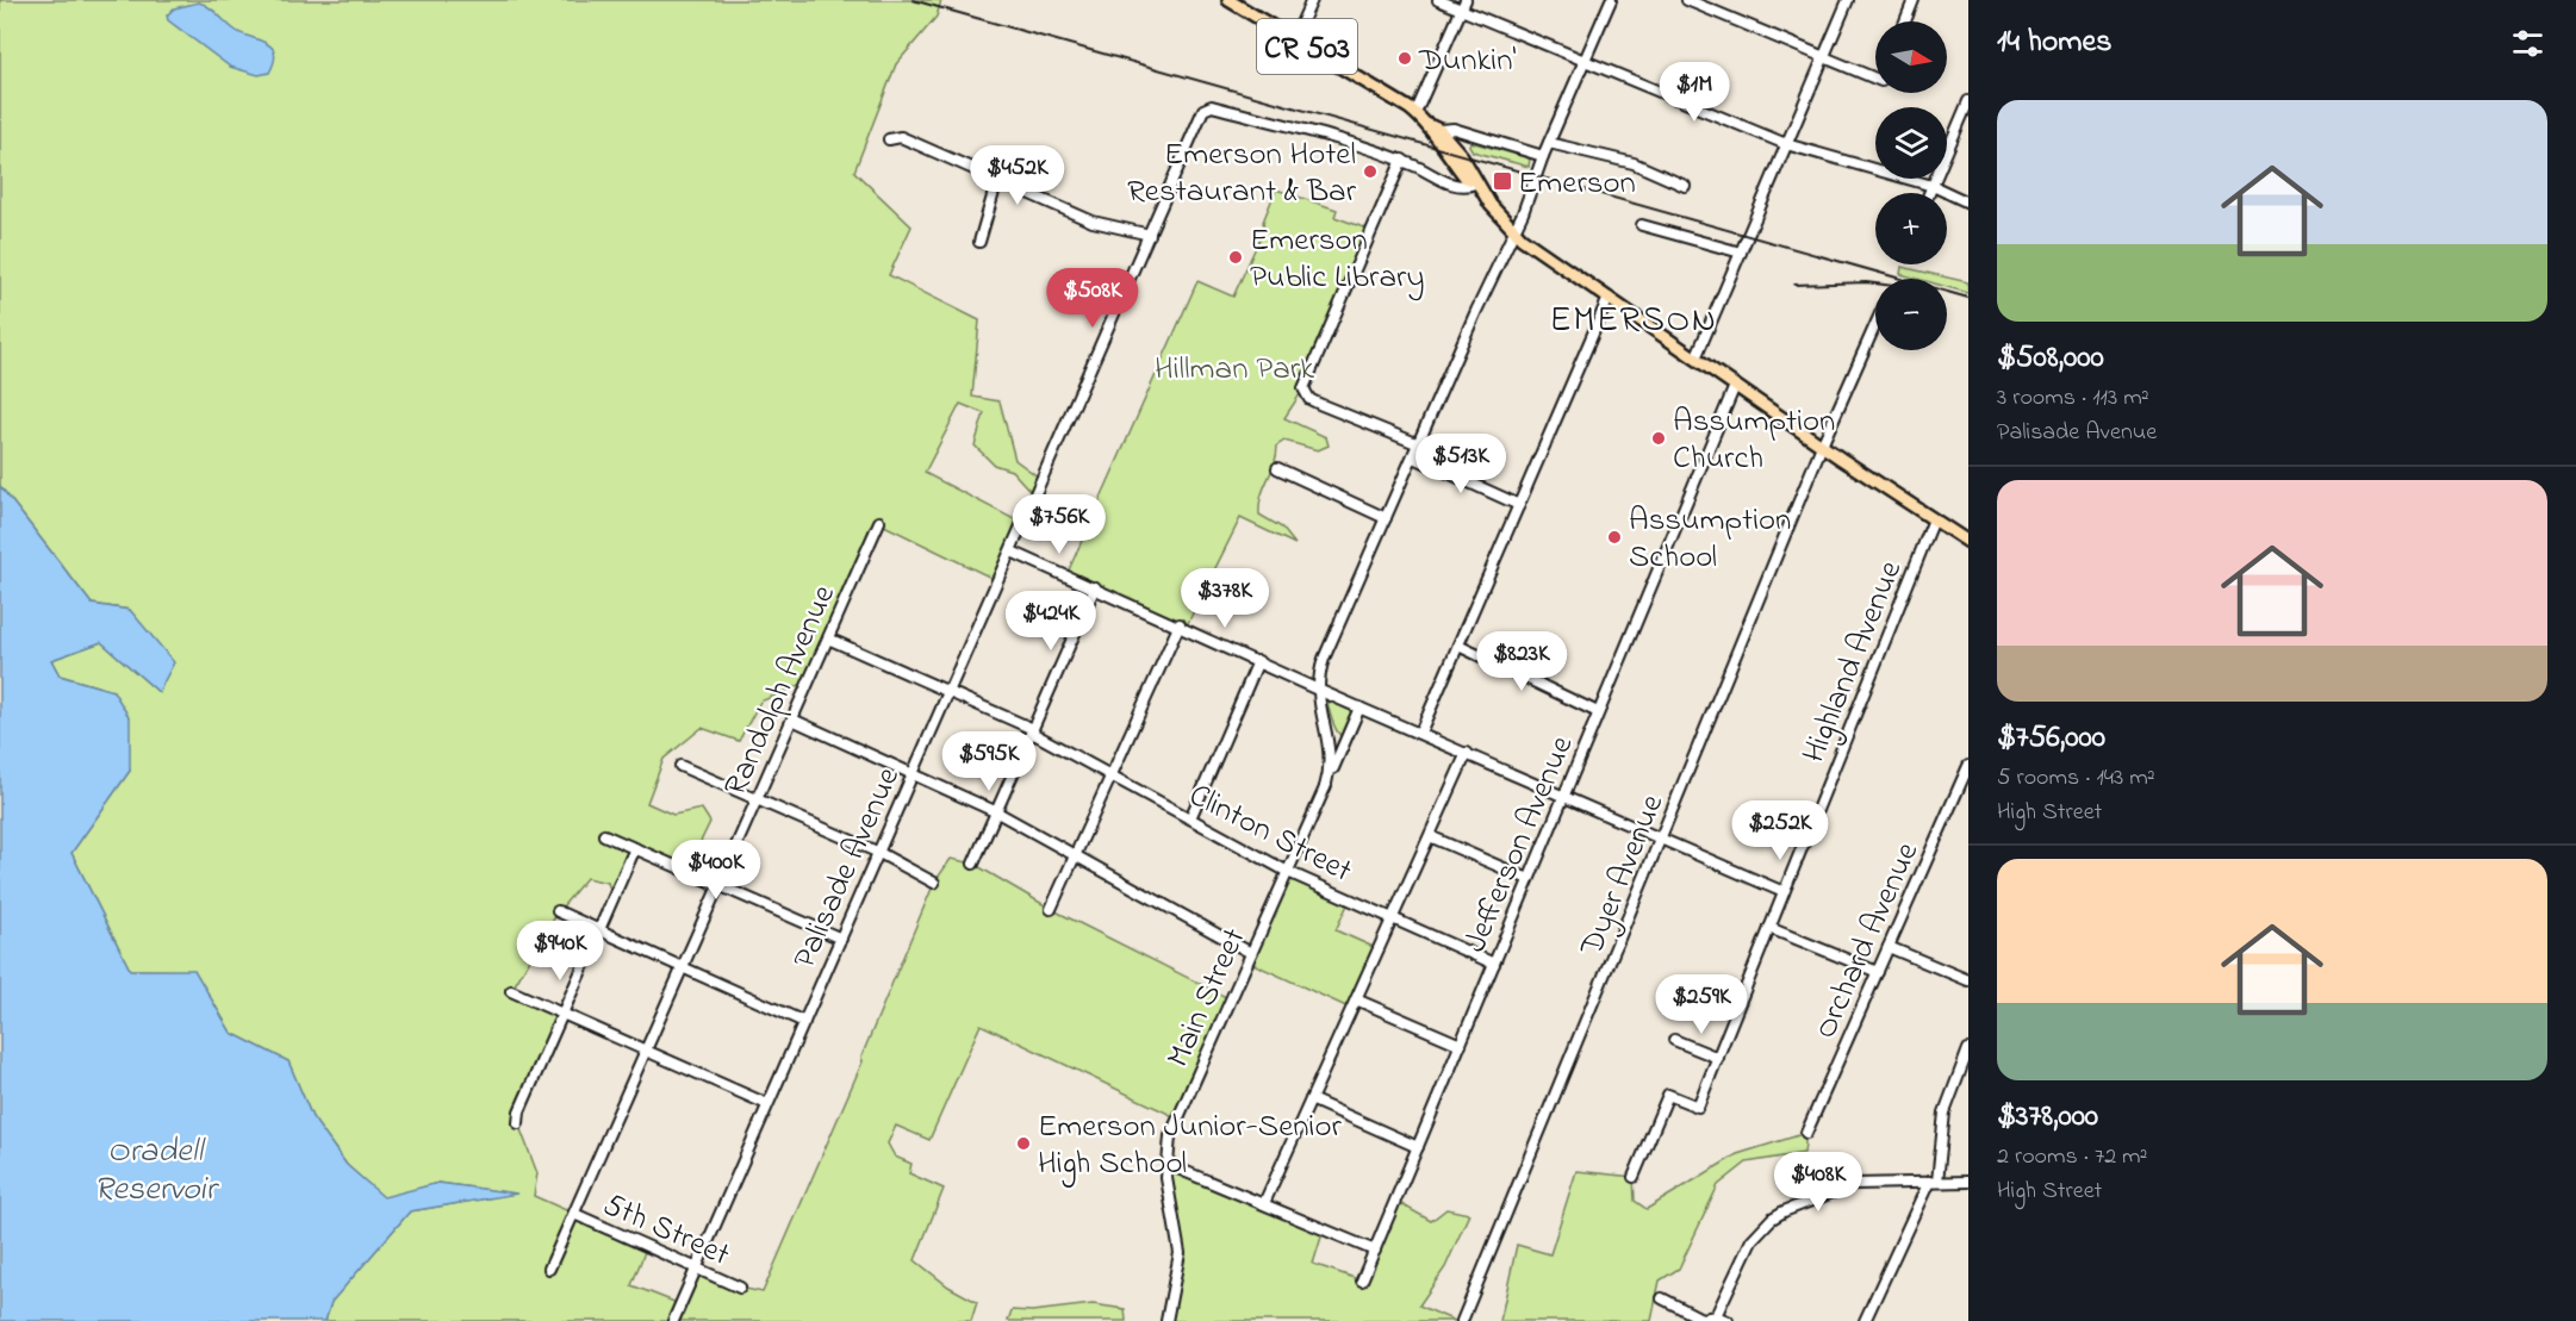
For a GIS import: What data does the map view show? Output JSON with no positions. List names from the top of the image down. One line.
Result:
{"streets":{"main road":["CR 503"],"street":["Highland Avenue","Randolph Avenue","Clinton Street","Jefferson Avenue","Palisade Avenue","Dyer Avenue","Orchard Avenue","Main Street","5th Street"]},"crossings":[["CR 503","Highland Avenue"],["CR 503","Jefferson Avenue"],["CR 503","Dyer Avenue"],["Randolph Avenue","Clinton Street"],["Randolph Avenue","5th Street"],["Clinton Street","Jefferson Avenue"],["Clinton Street","Palisade Avenue"],["Clinton Street","Main Street"],["Palisade Avenue","5th Street"]],"districts":["EMERSON"],"water":["Oradell Reservoir"],"parks":["Hillman Park"],"places":{"other":["Dunkin'","Emerson Hotel Restaurant & Bar","Emerson Public Library","Assumption Church","Assumption School","Emerson Junior-Senior High School"],"transit":["Emerson"]},"north":"right","page":{"heading":"14 homes","map_buttons":["+","−"],"price":["$1M","$452K","$508K","$513K","$756K","$378K","$424K","$823K","$595K","$252K","$400K","$940K","$259K","$408K"],"list":[{"name":"$508,000","note":"3 rooms · 113 m² · Palisade Avenue"},{"name":"$756,000","note":"5 rooms · 143 m² · High Street"},{"name":"$378,000","note":"2 rooms · 72 m² · High Street"}]}}
